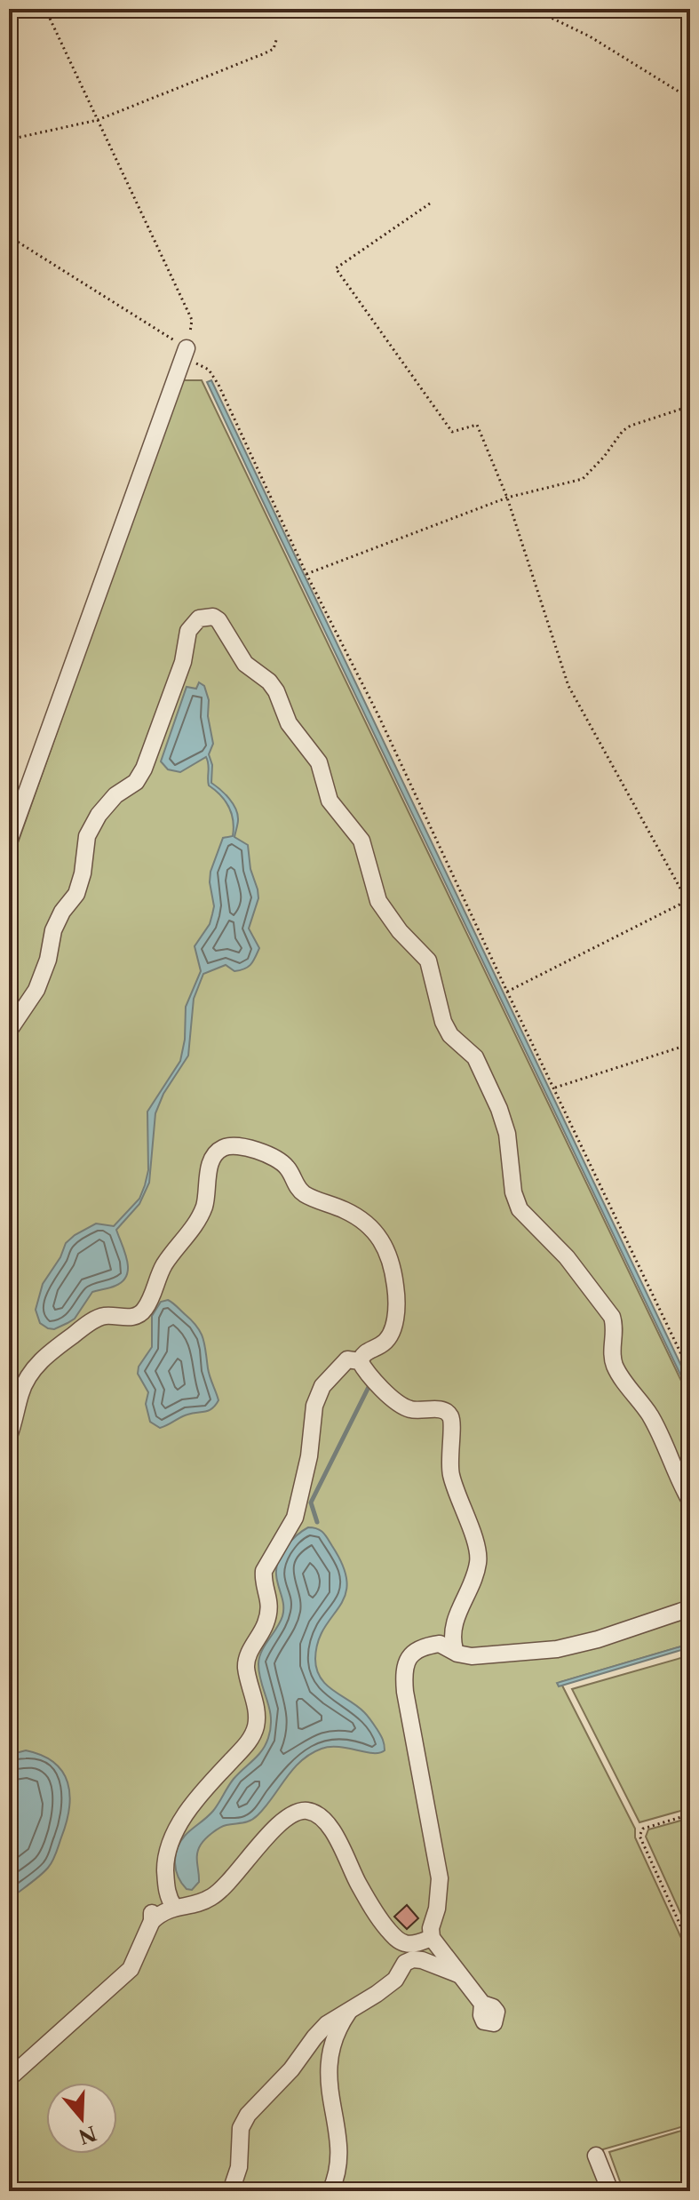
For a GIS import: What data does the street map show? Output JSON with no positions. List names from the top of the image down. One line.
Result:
{"north":"bottom"}
